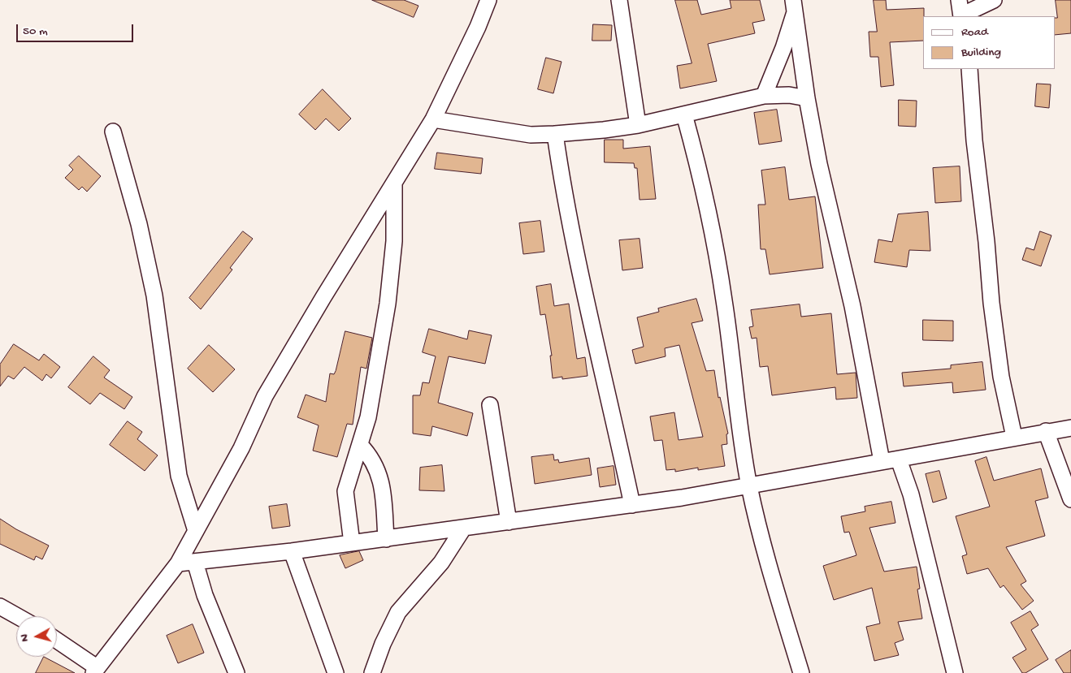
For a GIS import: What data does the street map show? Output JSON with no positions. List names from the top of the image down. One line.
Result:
{"legend":["Road","Building"],"scale_bar":"50 m","north":"left"}
